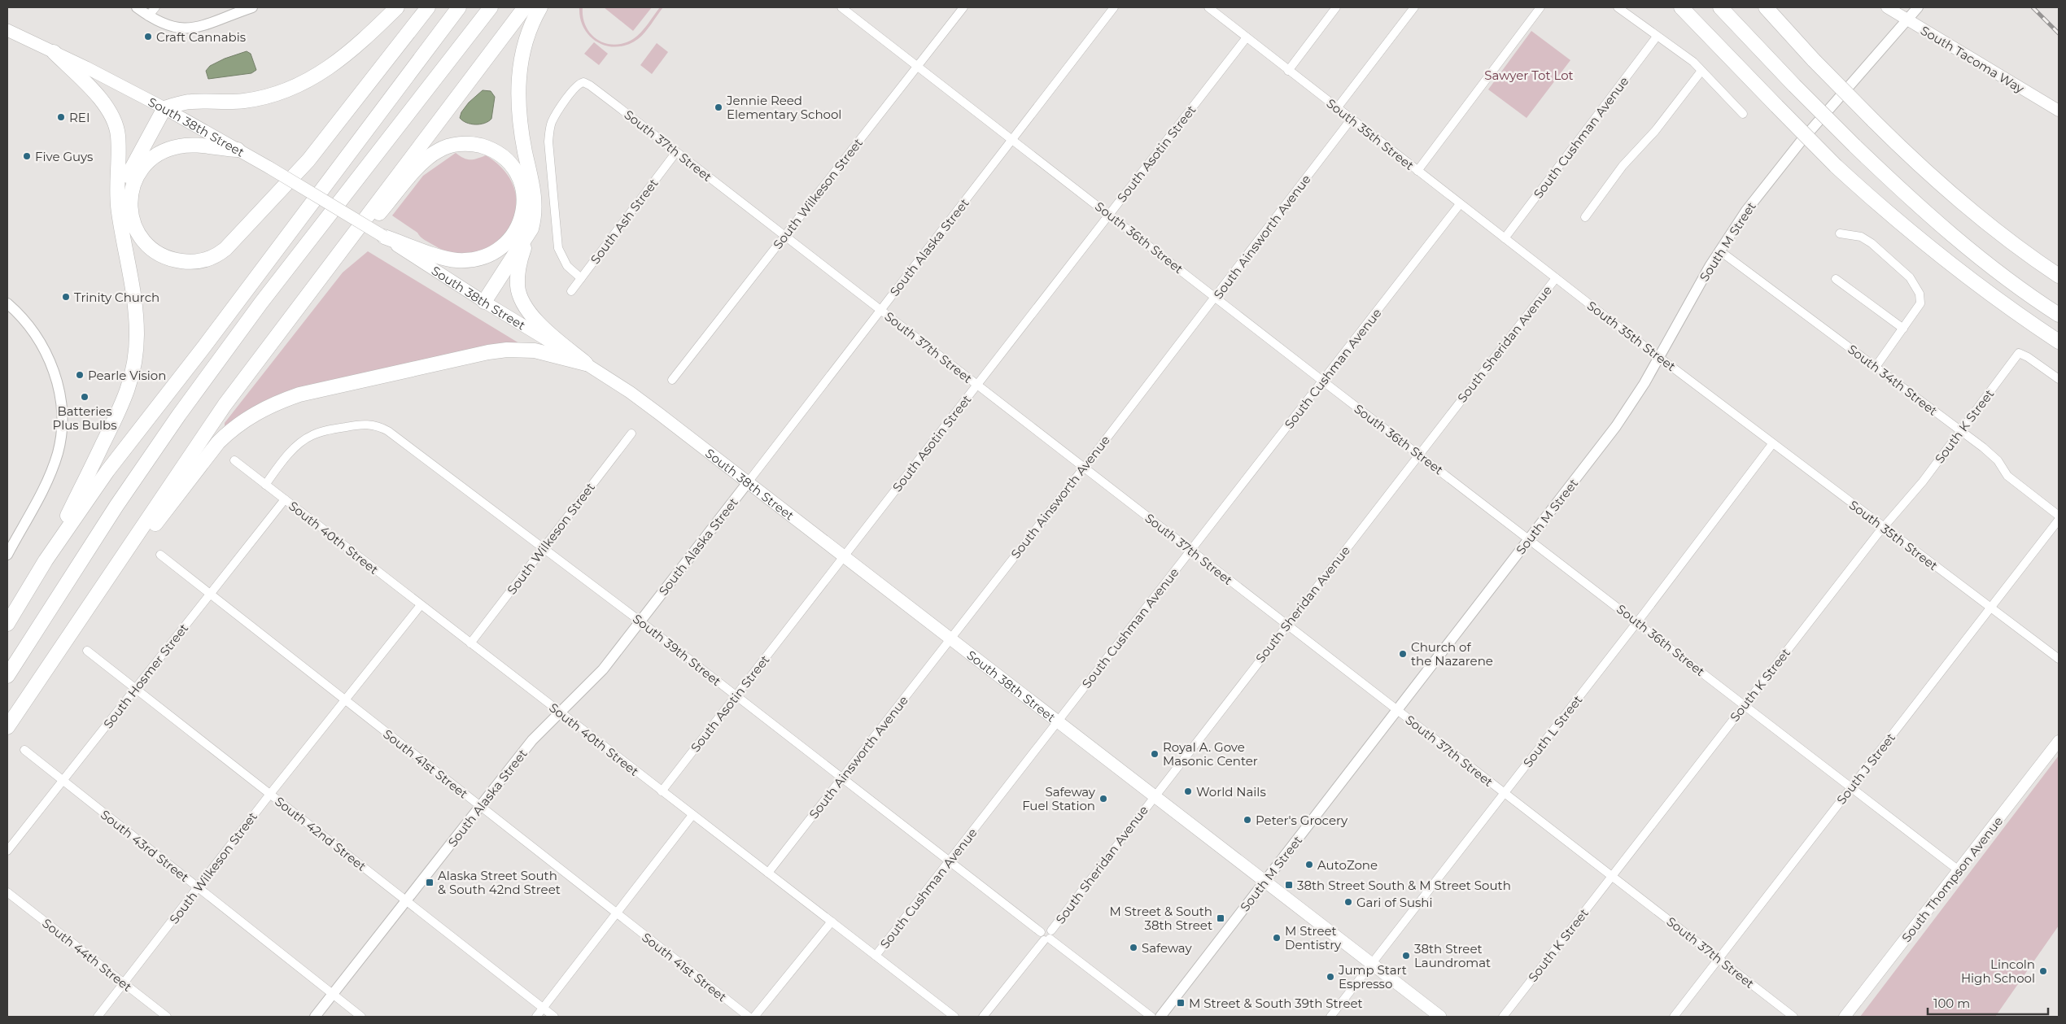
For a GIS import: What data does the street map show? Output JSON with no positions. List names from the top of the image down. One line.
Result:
{"streets":{"main road":["South Tacoma Way","South 38th Street","South Thompson Avenue"],"street":["South 35th Street","South Cushman Avenue","South 37th Street","South Asotin Street","South Wilkeson Street","South Ash Street","South Ainsworth Avenue","South 36th Street","South M Street","South Alaska Street","South Sheridan Avenue","South 34th Street","South K Street","South 40th Street","South 39th Street","South Hosmer Street","South L Street","South 41st Street","South J Street","South 42nd Street","South 43rd Street","South 44th Street"]},"crossings":[["South Tacoma Way","South M Street"],["South 38th Street","South Cushman Avenue"],["South 38th Street","South Asotin Street"],["South 38th Street","South Ainsworth Avenue"],["South 38th Street","South M Street"],["South 38th Street","South Alaska Street"],["South 38th Street","South Sheridan Avenue"],["South 38th Street","South L Street"],["South 35th Street","South Cushman Avenue"],["South 35th Street","South Asotin Street"],["South 35th Street","South Ainsworth Avenue"],["South 35th Street","South M Street"],["South 35th Street","South Sheridan Avenue"],["South 35th Street","South K Street"],["South 35th Street","South L Street"],["South 35th Street","South J Street"],["South Cushman Avenue","South 37th Street"],["South Cushman Avenue","South 36th Street"],["South Cushman Avenue","South 40th Street"],["South Cushman Avenue","South 39th Street"],["South 37th Street","South Asotin Street"],["South 37th Street","South Wilkeson Street"],["South 37th Street","South Ash Street"],["South 37th Street","South Ainsworth Avenue"],["South 37th Street","South M Street"],["South 37th Street","South Alaska Street"],["South 37th Street","South Sheridan Avenue"],["South 37th Street","South K Street"],["South 37th Street","South L Street"],["South 37th Street","South J Street"],["South Asotin Street","South 36th Street"],["South Asotin Street","South 40th Street"],["South Asotin Street","South 39th Street"],["South Wilkeson Street","South 36th Street"],["South Wilkeson Street","South 40th Street"],["South Wilkeson Street","South 39th Street"],["South Wilkeson Street","South 41st Street"],["South Wilkeson Street","South 42nd Street"],["South Wilkeson Street","South 43rd Street"],["South Wilkeson Street","South 44th Street"],["South Ainsworth Avenue","South 36th Street"],["South Ainsworth Avenue","South 40th Street"],["South Ainsworth Avenue","South 39th Street"],["South 36th Street","South M Street"],["South 36th Street","South Alaska Street"],["South 36th Street","South Sheridan Avenue"],["South 36th Street","South K Street"],["South 36th Street","South L Street"],["South 36th Street","South J Street"],["South 36th Street","South Thompson Avenue"],["South M Street","South 34th Street"],["South Alaska Street","South 40th Street"],["South Alaska Street","South 39th Street"],["South Alaska Street","South 41st Street"],["South Alaska Street","South 42nd Street"],["South Alaska Street","South 43rd Street"],["South Sheridan Avenue","South 39th Street"],["South 34th Street","South K Street"],["South 40th Street","South 39th Street"],["South 40th Street","South Hosmer Street"],["South Hosmer Street","South 41st Street"],["South Hosmer Street","South 42nd Street"],["South Hosmer Street","South 43rd Street"]],"parks":["Sawyer Tot Lot"],"places":{"other":["Craft Cannabis","Jennie Reed Elementary School","REI","Five Guys","Trinity Church","Pearle Vision","Batteries Plus Bulbs","Church of the Nazarene","Royal A. Gove Masonic Center","World Nails","Safeway Fuel Station","Peter's Grocery","AutoZone","Gari of Sushi","M Street Dentistry","Safeway","38th Street Laundromat","Lincoln High School","Jump Start Espresso"],"transit":["Alaska Street South & South 42nd Street","38th Street South & M Street South","M Street & South 38th Street","M Street & South 39th Street"]},"scale_bar":"100 m"}
